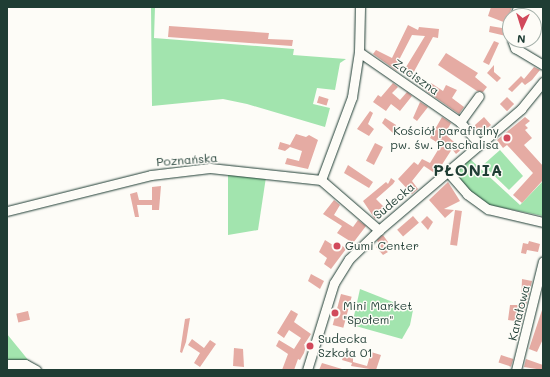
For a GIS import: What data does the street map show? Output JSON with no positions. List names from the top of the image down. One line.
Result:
{"streets":{"street":["Zaciszna","Poznańska","Sudecka","Kanałowa"]},"crossings":[["Zaciszna","Sudecka"]],"districts":["PŁONIA"],"places":["Kościół parafialny pw. św. Paschalisa","Gumi Center","Mini Market \"Społem\"","Sudecka Szkoła 01"],"north":"bottom"}
